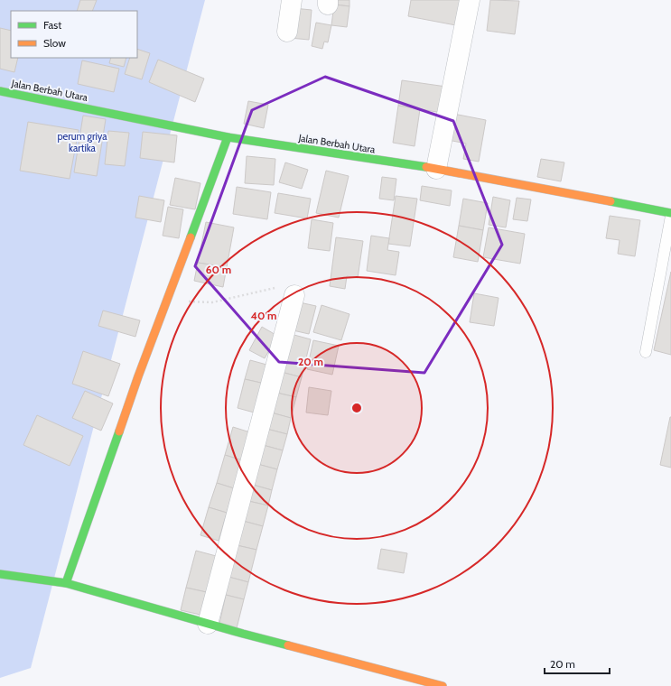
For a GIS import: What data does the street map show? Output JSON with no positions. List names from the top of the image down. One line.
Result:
{"streets":{"street":["Jalan Berbah Utara"]},"parks":["perum griya kartika"],"legend":["Fast","Slow"],"scale_bar":"20 m","rings":["60 m","40 m","20 m"]}
